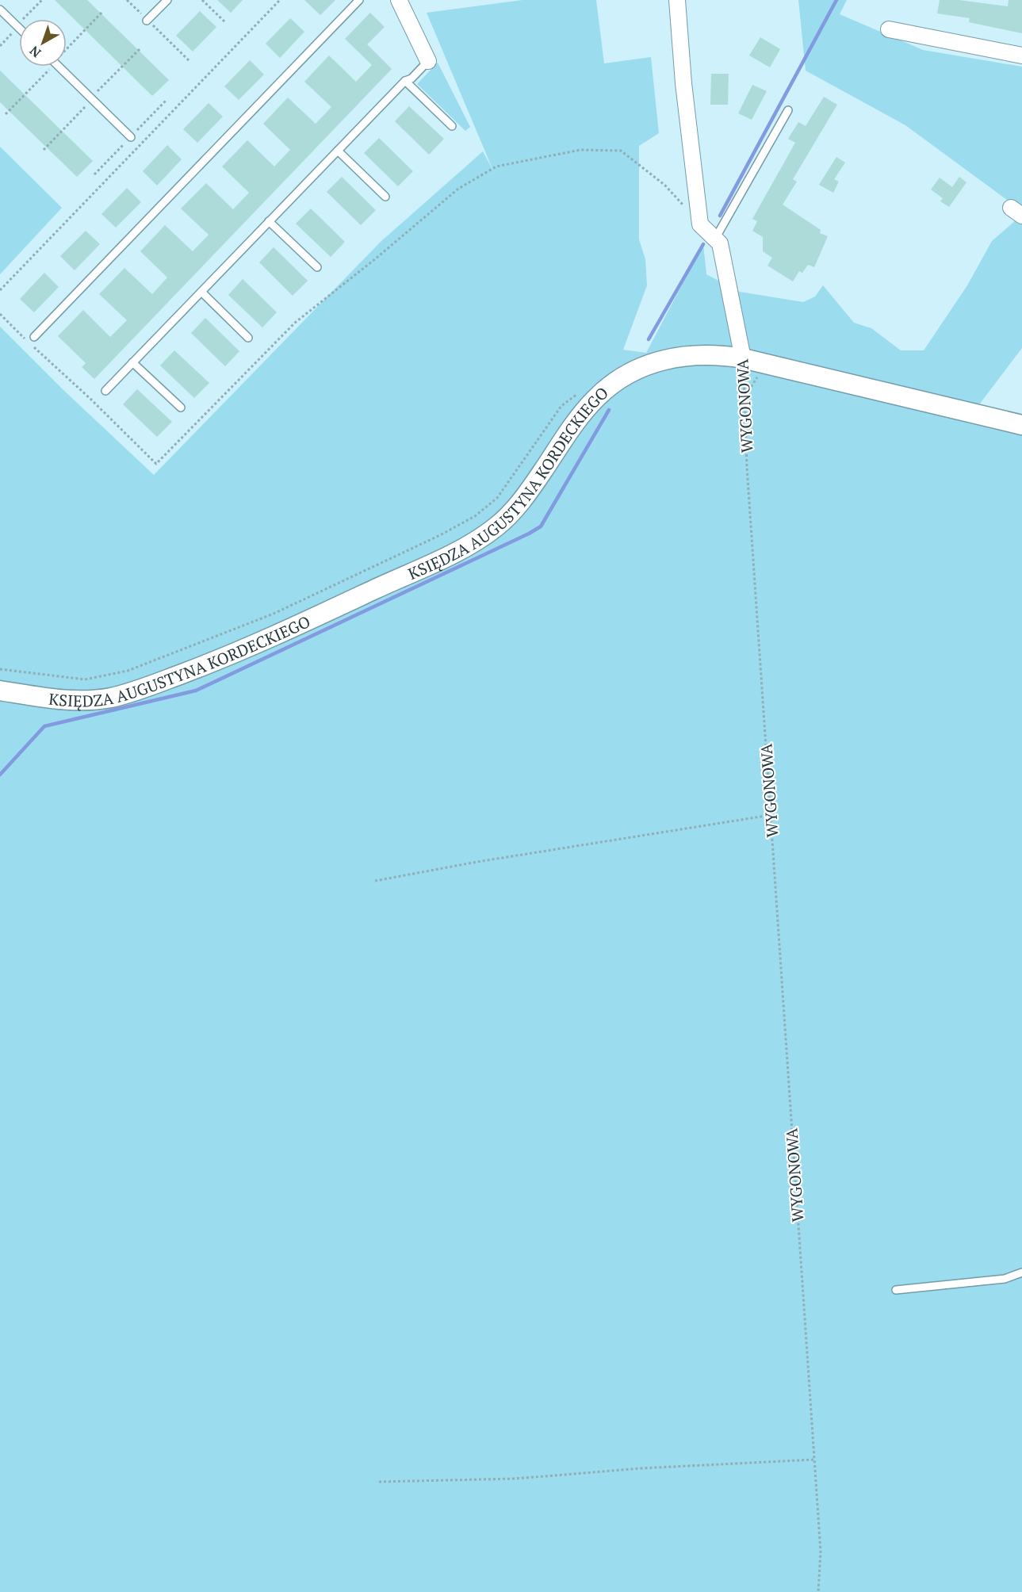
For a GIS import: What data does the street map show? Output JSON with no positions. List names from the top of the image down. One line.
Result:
{"streets":{"street":["WYGONOWA","KSIĘDZA AUGUSTYNA KORDECKIEGO"]},"crossings":[["WYGONOWA","KSIĘDZA AUGUSTYNA KORDECKIEGO"]],"north":"bottom left"}
